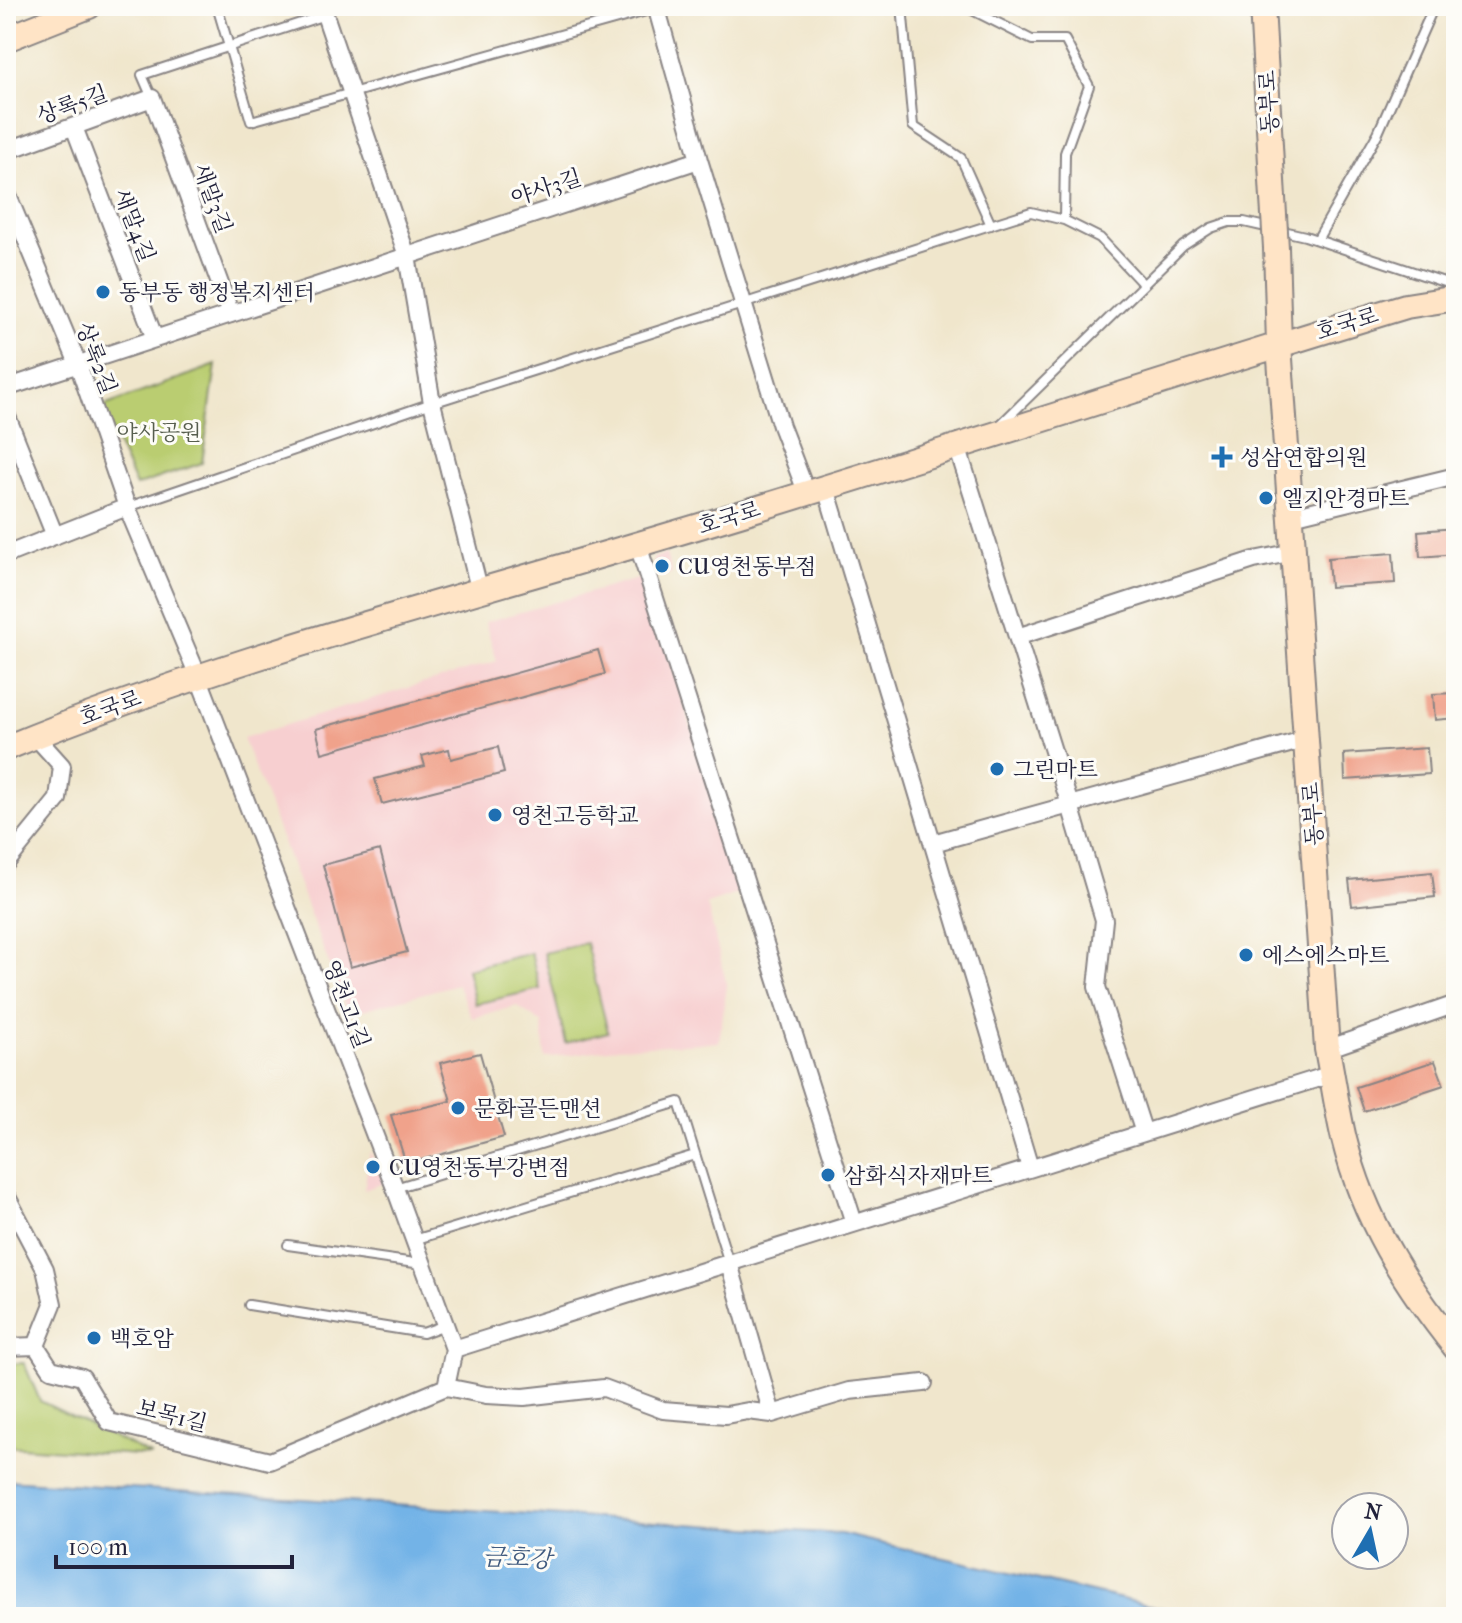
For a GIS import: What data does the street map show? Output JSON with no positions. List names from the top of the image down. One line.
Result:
{"streets":{"main road":["동부로","호국로"],"street":["상록5길","야사3길","새말3길","새말4길","상록2길","영천고1길","보목1길"]},"crossings":[["동부로","호국로"],["상록5길","새말3길"],["상록5길","새말4길"],["야사3길","새말3길"],["야사3길","새말4길"],["야사3길","상록2길"],["호국로","상록2길"],["호국로","영천고1길"],["상록2길","영천고1길"]],"water":["금호강"],"parks":["야사공원"],"places":{"other":["동부동 행정복지센터","엘지안경마트","CU영천동부점","그린마트","영천고등학교","에스에스마트","문화골든맨션","CU영천동부강변점","삼화식자재마트","백호암"],"health":["성삼연합의원"]},"scale_bar":"100 m","north":"top"}
